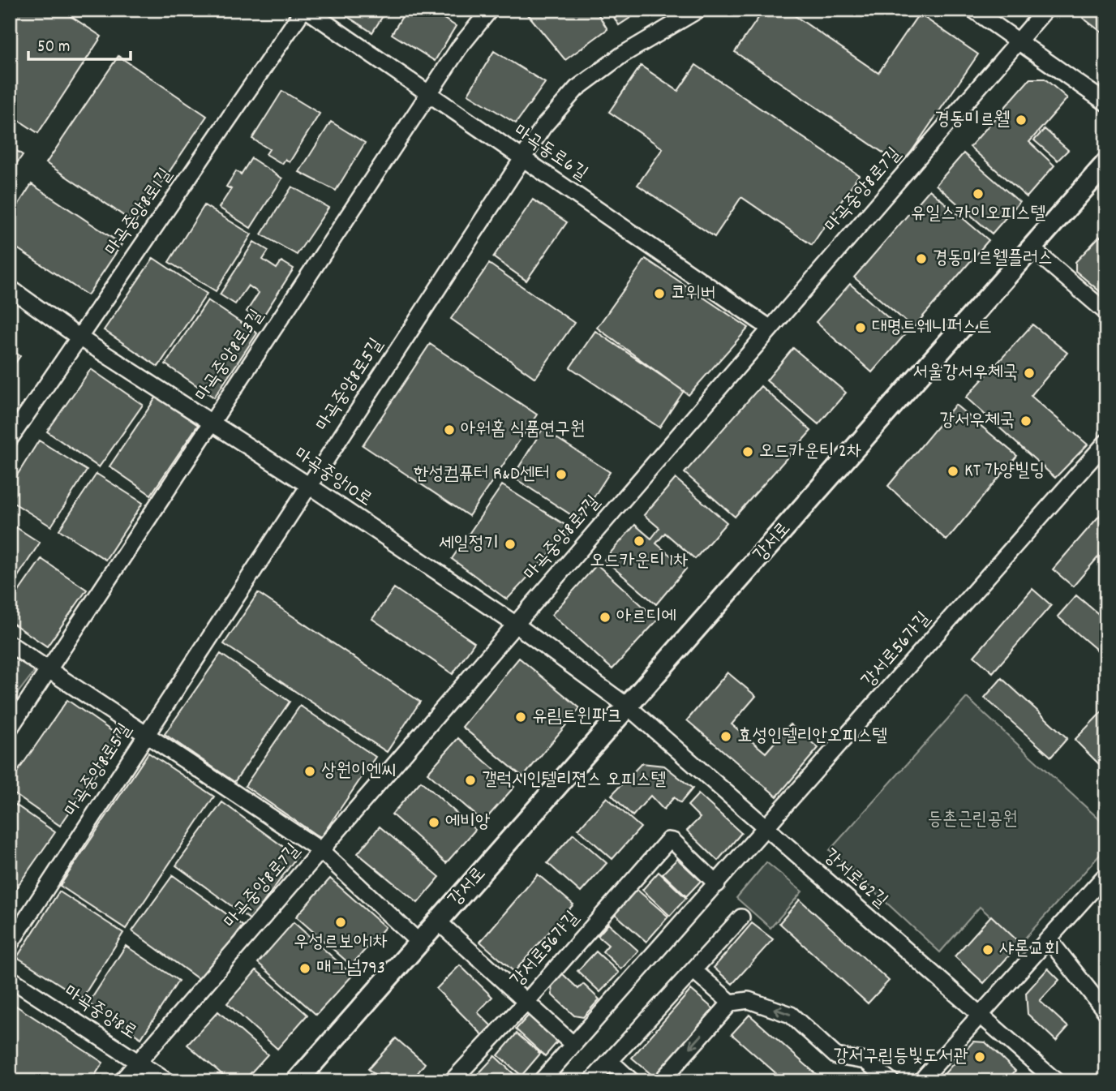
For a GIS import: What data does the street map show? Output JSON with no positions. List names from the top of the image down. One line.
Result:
{"streets":{"main road":["강서로"],"street":["마곡동로6길","마곡중앙8로7길","마곡중앙8로1길","마곡중앙8로3길","마곡중앙8로5길","마곡중앙10로","강서로56가길","강서로62길","마곡중앙8로"]},"crossings":[["마곡동로6길","마곡중앙8로7길"],["마곡동로6길","마곡중앙8로1길"],["마곡동로6길","마곡중앙8로3길"],["마곡동로6길","마곡중앙8로5길"],["마곡중앙8로7길","마곡중앙10로"],["마곡중앙8로7길","마곡중앙8로"],["마곡중앙8로1길","마곡중앙10로"],["마곡중앙8로3길","마곡중앙10로"],["마곡중앙8로5길","마곡중앙10로"],["마곡중앙10로","강서로"],["마곡중앙10로","강서로62길"],["강서로","강서로56가길"],["강서로","강서로62길"],["강서로56가길","강서로62길"]],"parks":["등촌근린공원"],"places":["경동미르웰","유일스카이오피스텔","경동미르웰플러스","코위버","대명트웨니퍼스트","서울강서우체국","강서우체국","아워홈 식품연구원","오드카운티 2차","KT 가양빌딩","한성컴퓨터 R&D센터","오드카운티 1차","세일정기","아르디에","유림트윈파크","효성인텔리안오피스텔","상원이엔씨","갤럭시인텔리젼스 오피스텔","에비앙","우성르보아1차","샤론교회","매그넘793","강서구립등빛도서관"],"scale_bar":"50 m"}
